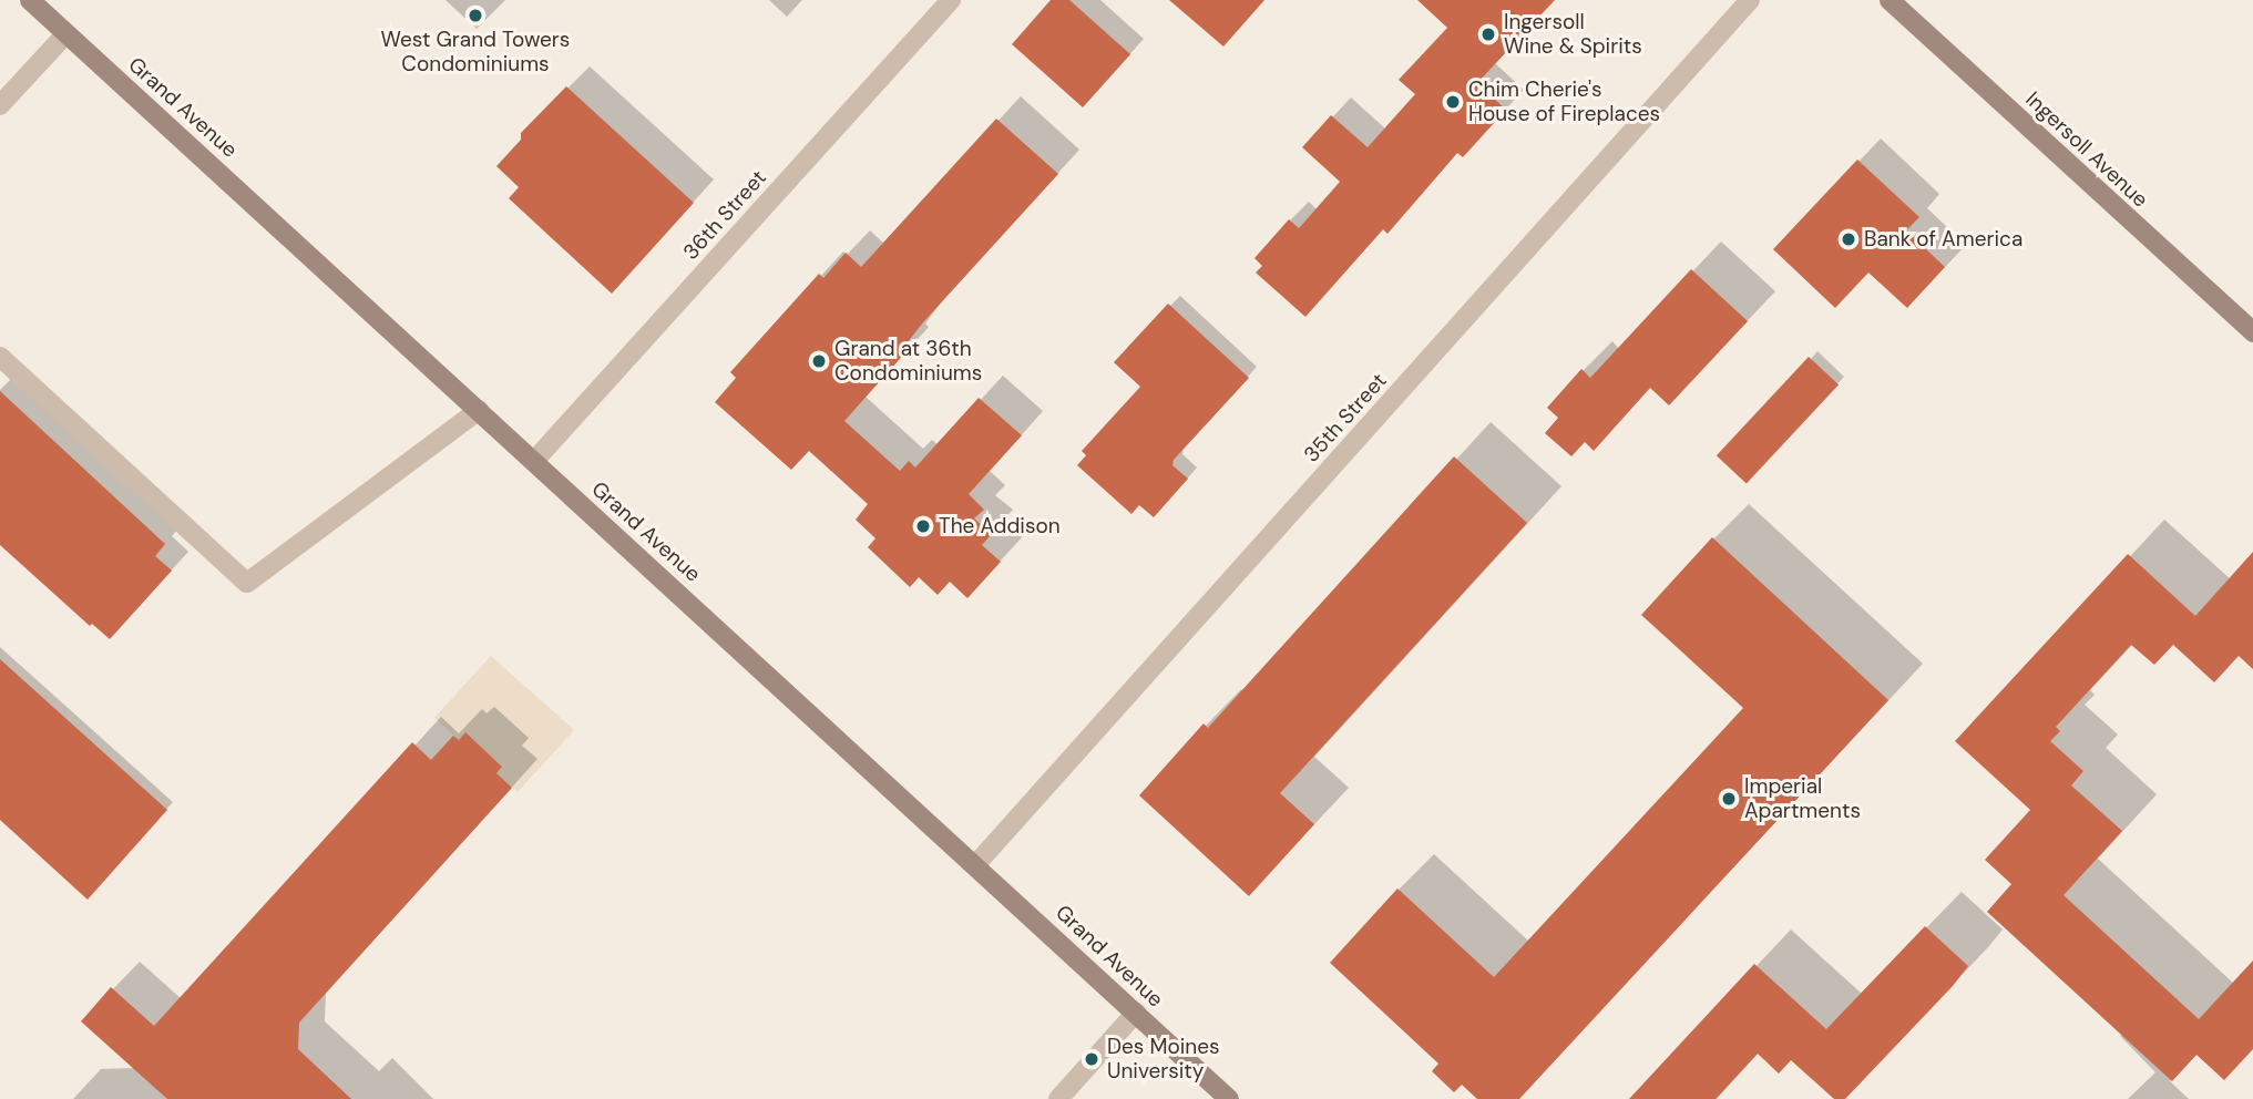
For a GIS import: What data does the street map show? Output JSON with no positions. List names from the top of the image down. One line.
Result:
{"streets":{"main road":["Grand Avenue","Ingersoll Avenue"],"street":["36th Street","35th Street"]},"crossings":[["Grand Avenue","36th Street"],["Grand Avenue","35th Street"]],"places":["West Grand Towers Condominiums","Ingersoll Wine & Spirits","Chim Cherie's House of Fireplaces","Bank of America","Grand at 36th Condominiums","The Addison","Imperial Apartments","Des Moines University"]}
